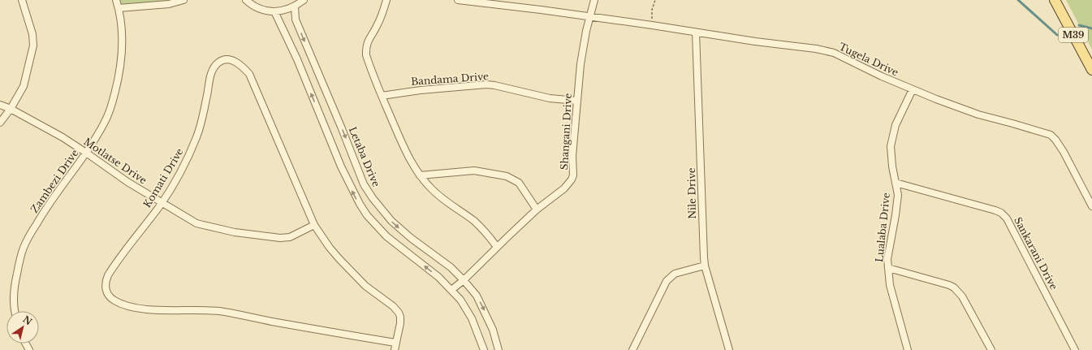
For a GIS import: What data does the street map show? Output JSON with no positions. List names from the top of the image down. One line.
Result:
{"streets":{"main road":["M39"],"street":["Tugela Drive","Bandama Drive","Shangani Drive","Letaba Drive","Motlatse Drive","Komati Drive","Zambezi Drive","Nile Drive","Lualaba Drive","Sankarani Drive"]},"crossings":[["Tugela Drive","Shangani Drive"],["Tugela Drive","Nile Drive"],["Tugela Drive","Lualaba Drive"],["Bandama Drive","Shangani Drive"],["Shangani Drive","Letaba Drive"],["Motlatse Drive","Komati Drive"],["Motlatse Drive","Zambezi Drive"],["Lualaba Drive","Sankarani Drive"]],"north":"top right"}
